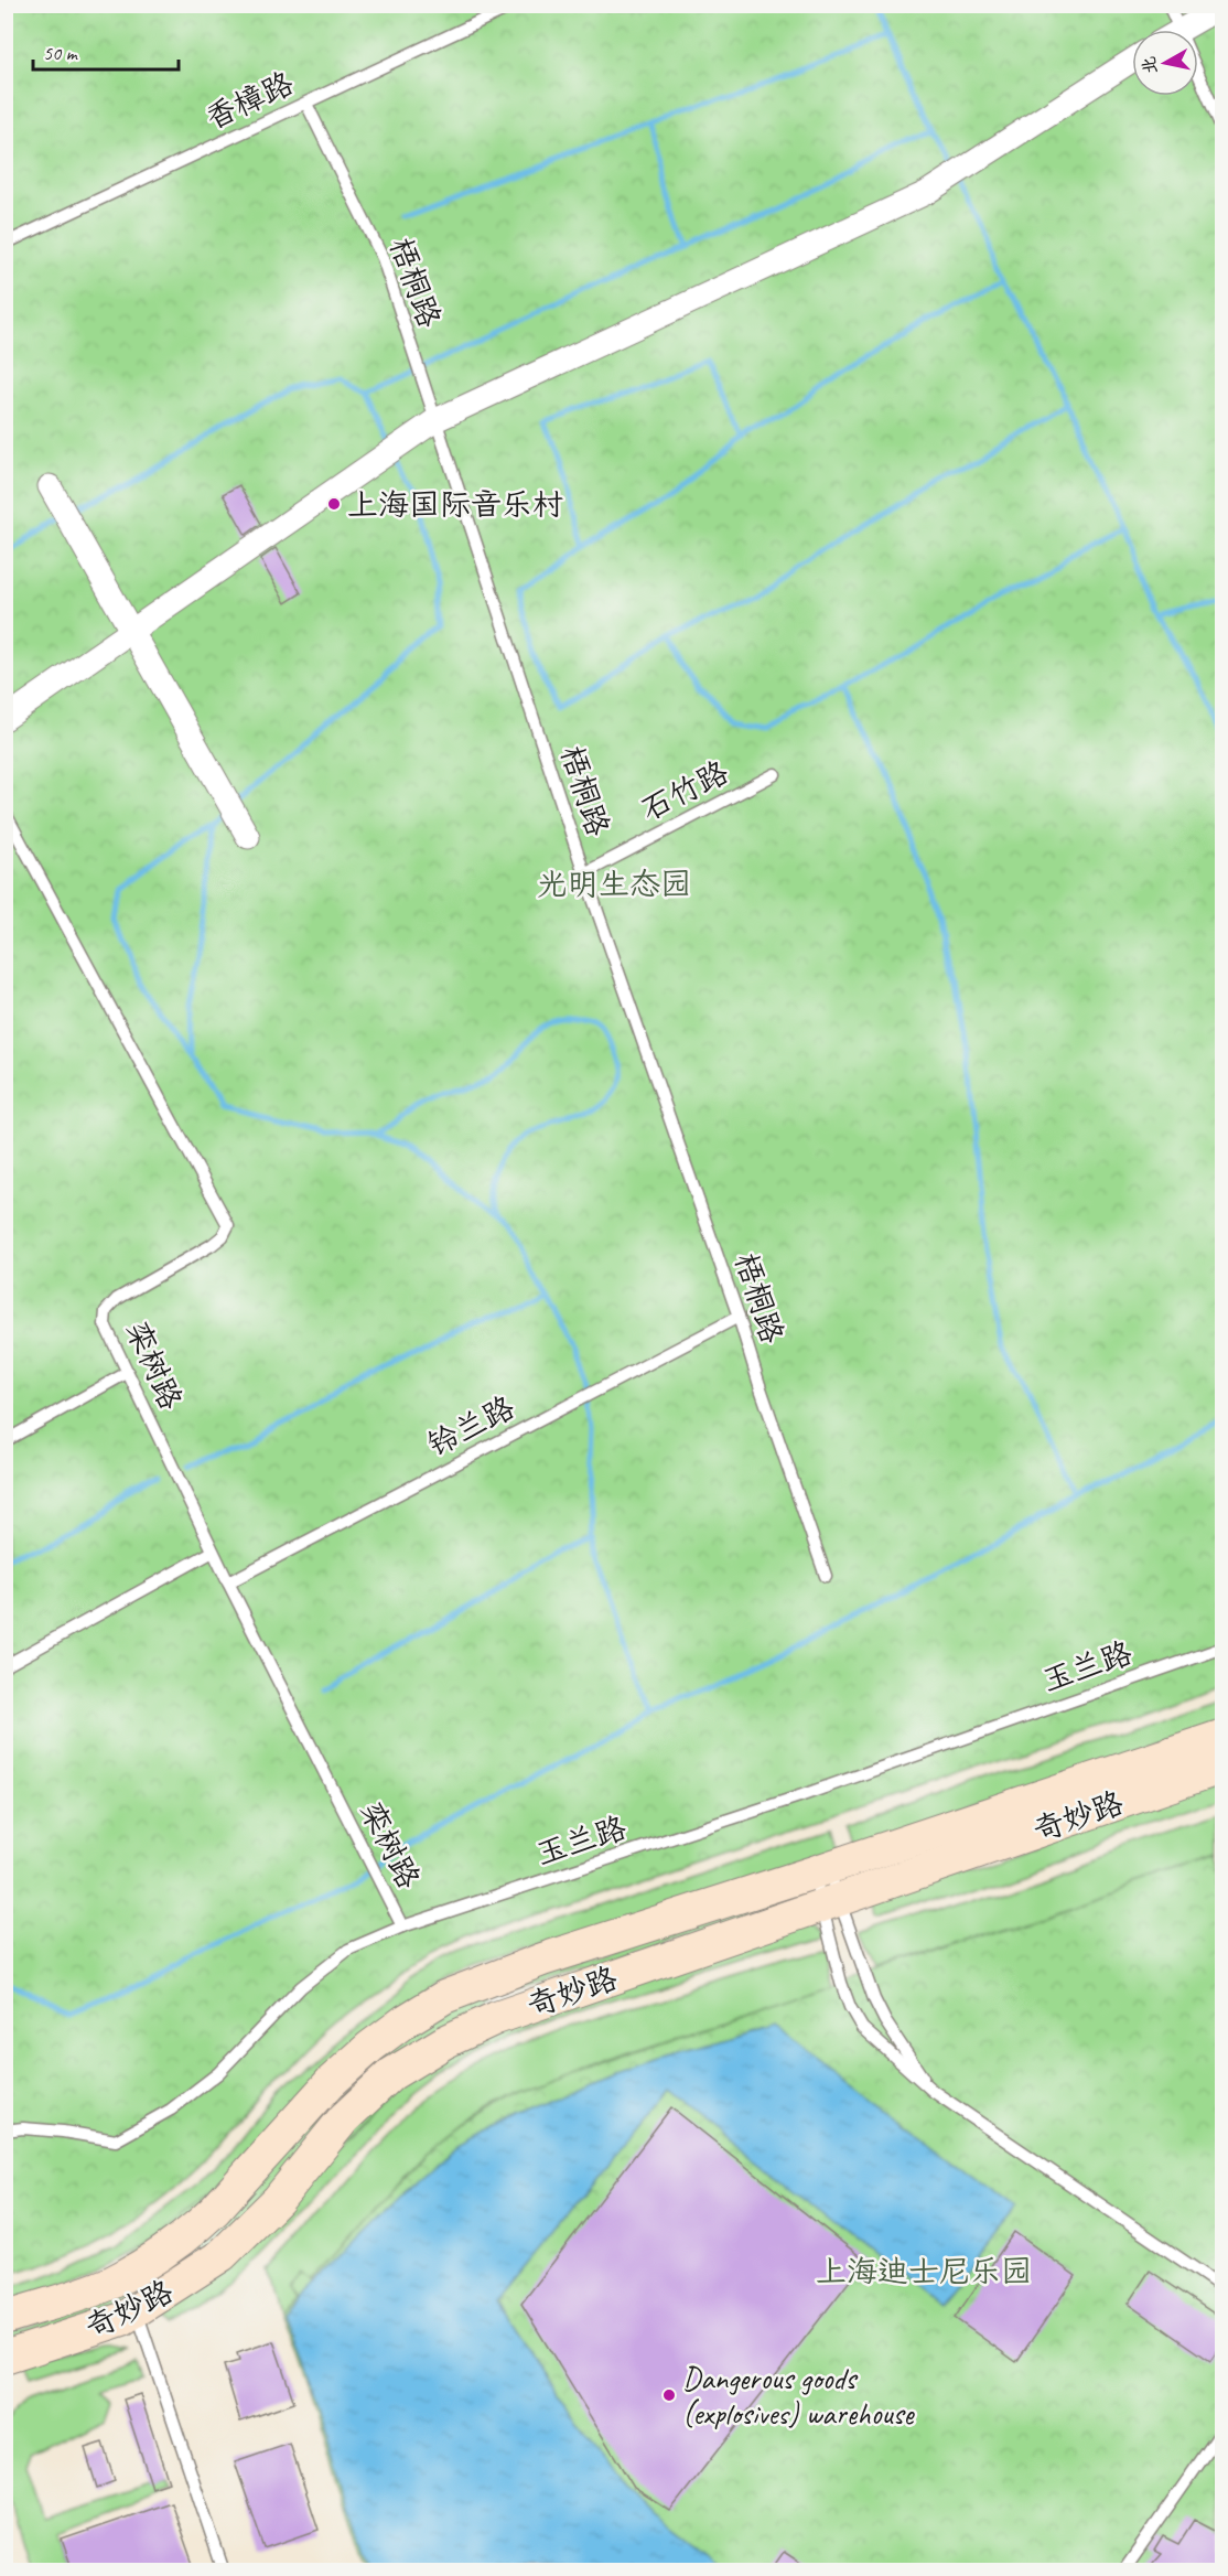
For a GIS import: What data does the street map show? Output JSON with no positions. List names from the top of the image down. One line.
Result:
{"streets":{"street":["奇妙路"],"lane":["香樟路","梧桐路","石竹路","栾树路","铃兰路","玉兰路"]},"crossings":[["香樟路","梧桐路"],["梧桐路","石竹路"],["梧桐路","铃兰路"],["栾树路","铃兰路"],["栾树路","玉兰路"]],"parks":["光明生态园","上海迪士尼乐园"],"places":["上海国际音乐村","Dangerous goods (explosives) warehouse"],"scale_bar":"50 m","north":"left"}
